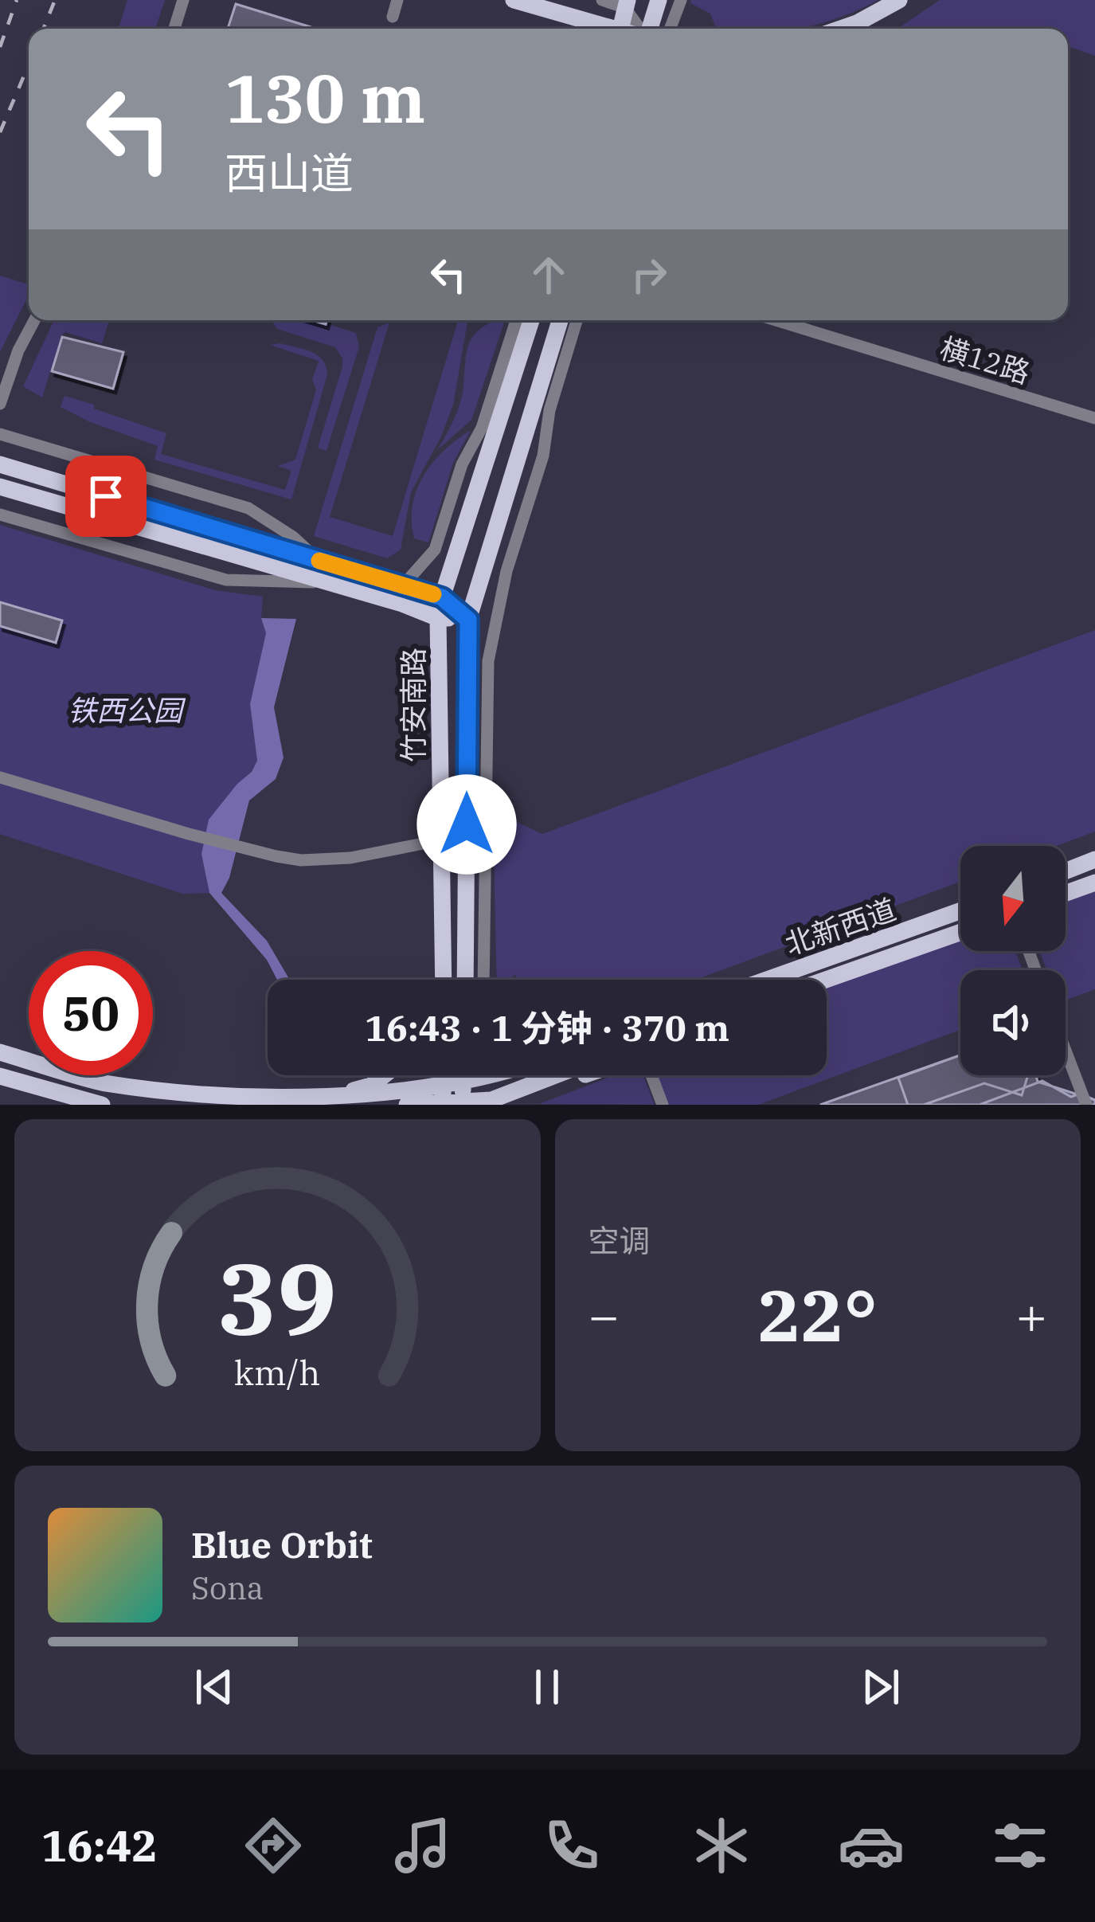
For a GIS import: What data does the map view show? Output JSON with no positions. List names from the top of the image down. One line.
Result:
{"streets":{"main road":["竹安南路","北新西道"],"street":["横12路"]},"parks":["铁西公园"],"north":"bottom","page":{"turn":["130 m","西山道"],"limit":"50","trip":"16:43 · 1 分钟 · 370 m","tile":"空调","heat":["−","22°","+"],"song":["Blue Orbit","Sona"],"tabs":"16:42","gauge":["39","km/h"]}}
